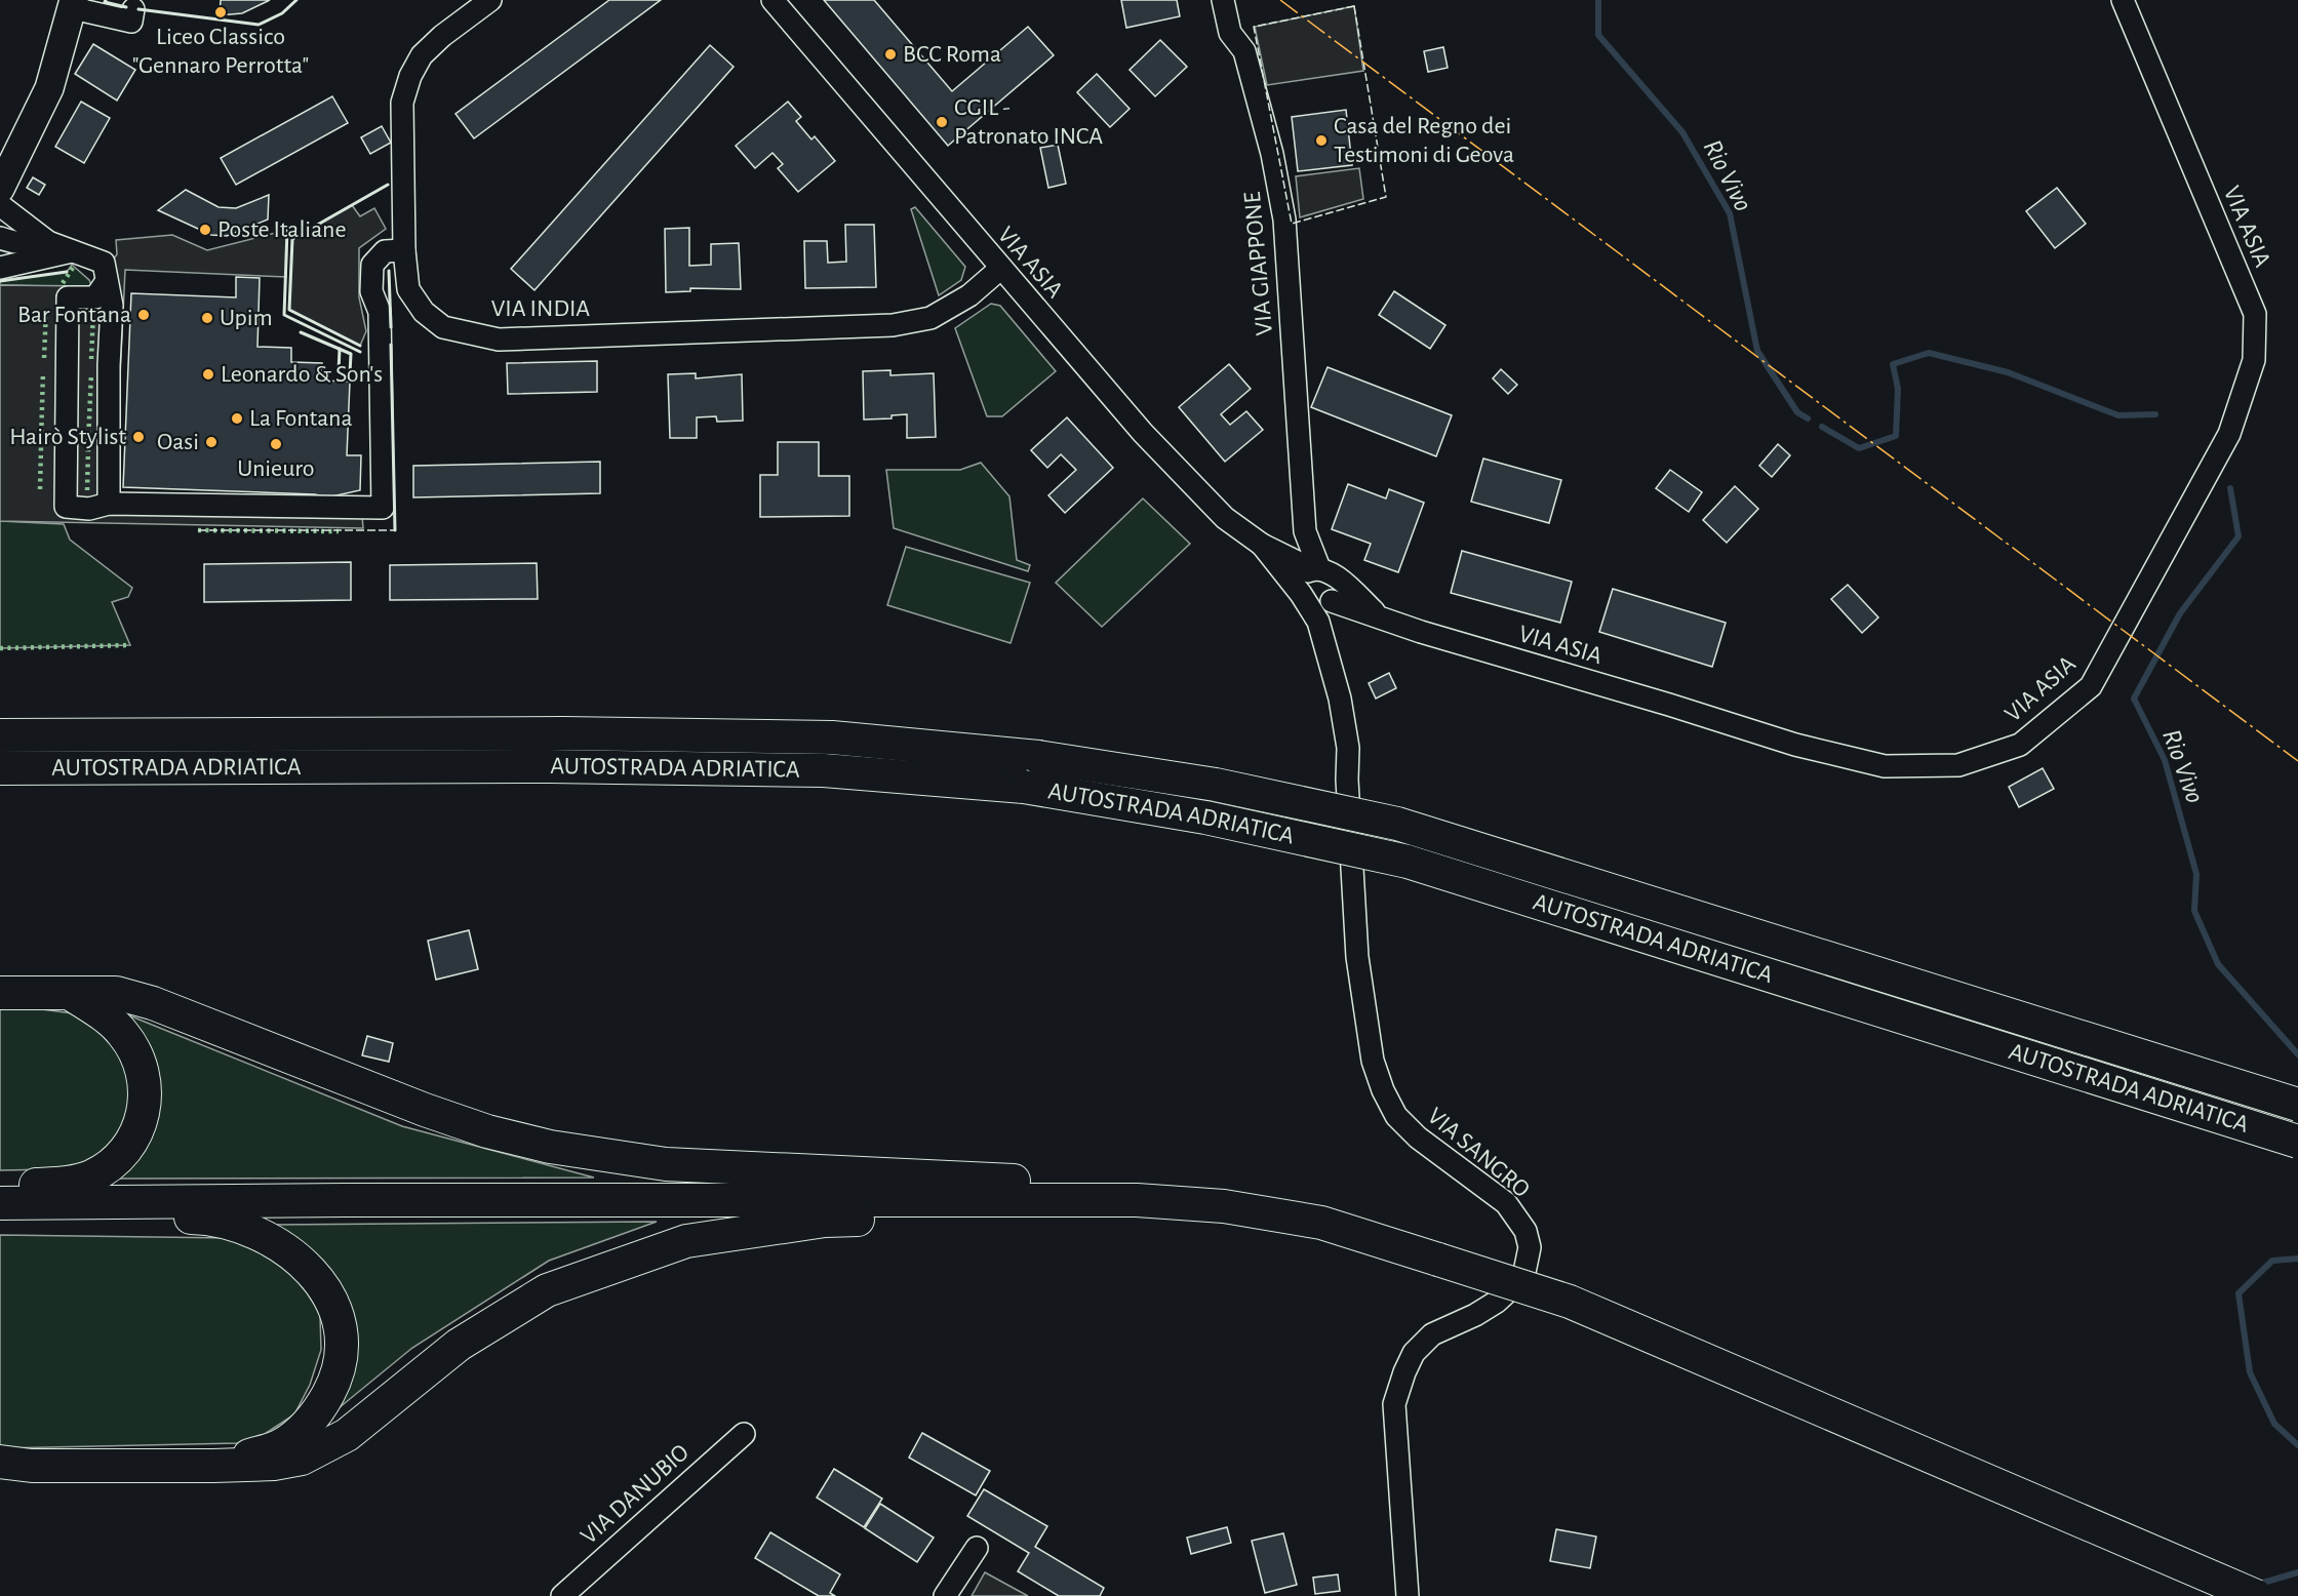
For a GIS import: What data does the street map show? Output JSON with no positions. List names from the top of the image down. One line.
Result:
{"streets":{"highway":["AUTOSTRADA ADRIATICA"],"street":["VIA ASIA","VIA GIAPPONE","VIA INDIA","VIA SANGRO","VIA DANUBIO"]},"crossings":[["VIA ASIA","VIA GIAPPONE"],["VIA ASIA","VIA INDIA"],["VIA ASIA","VIA SANGRO"]],"water":["Rio Vivo"],"places":["Liceo Classico \"Gennaro Perrotta\"","BCC Roma","CGIL - Patronato INCA","Casa del Regno dei Testimoni di Geova","Poste Italiane","Bar Fontana","Upim","Leonardo & Son's","La Fontana","Hairò Stylist","Oasi","Unieuro"]}
